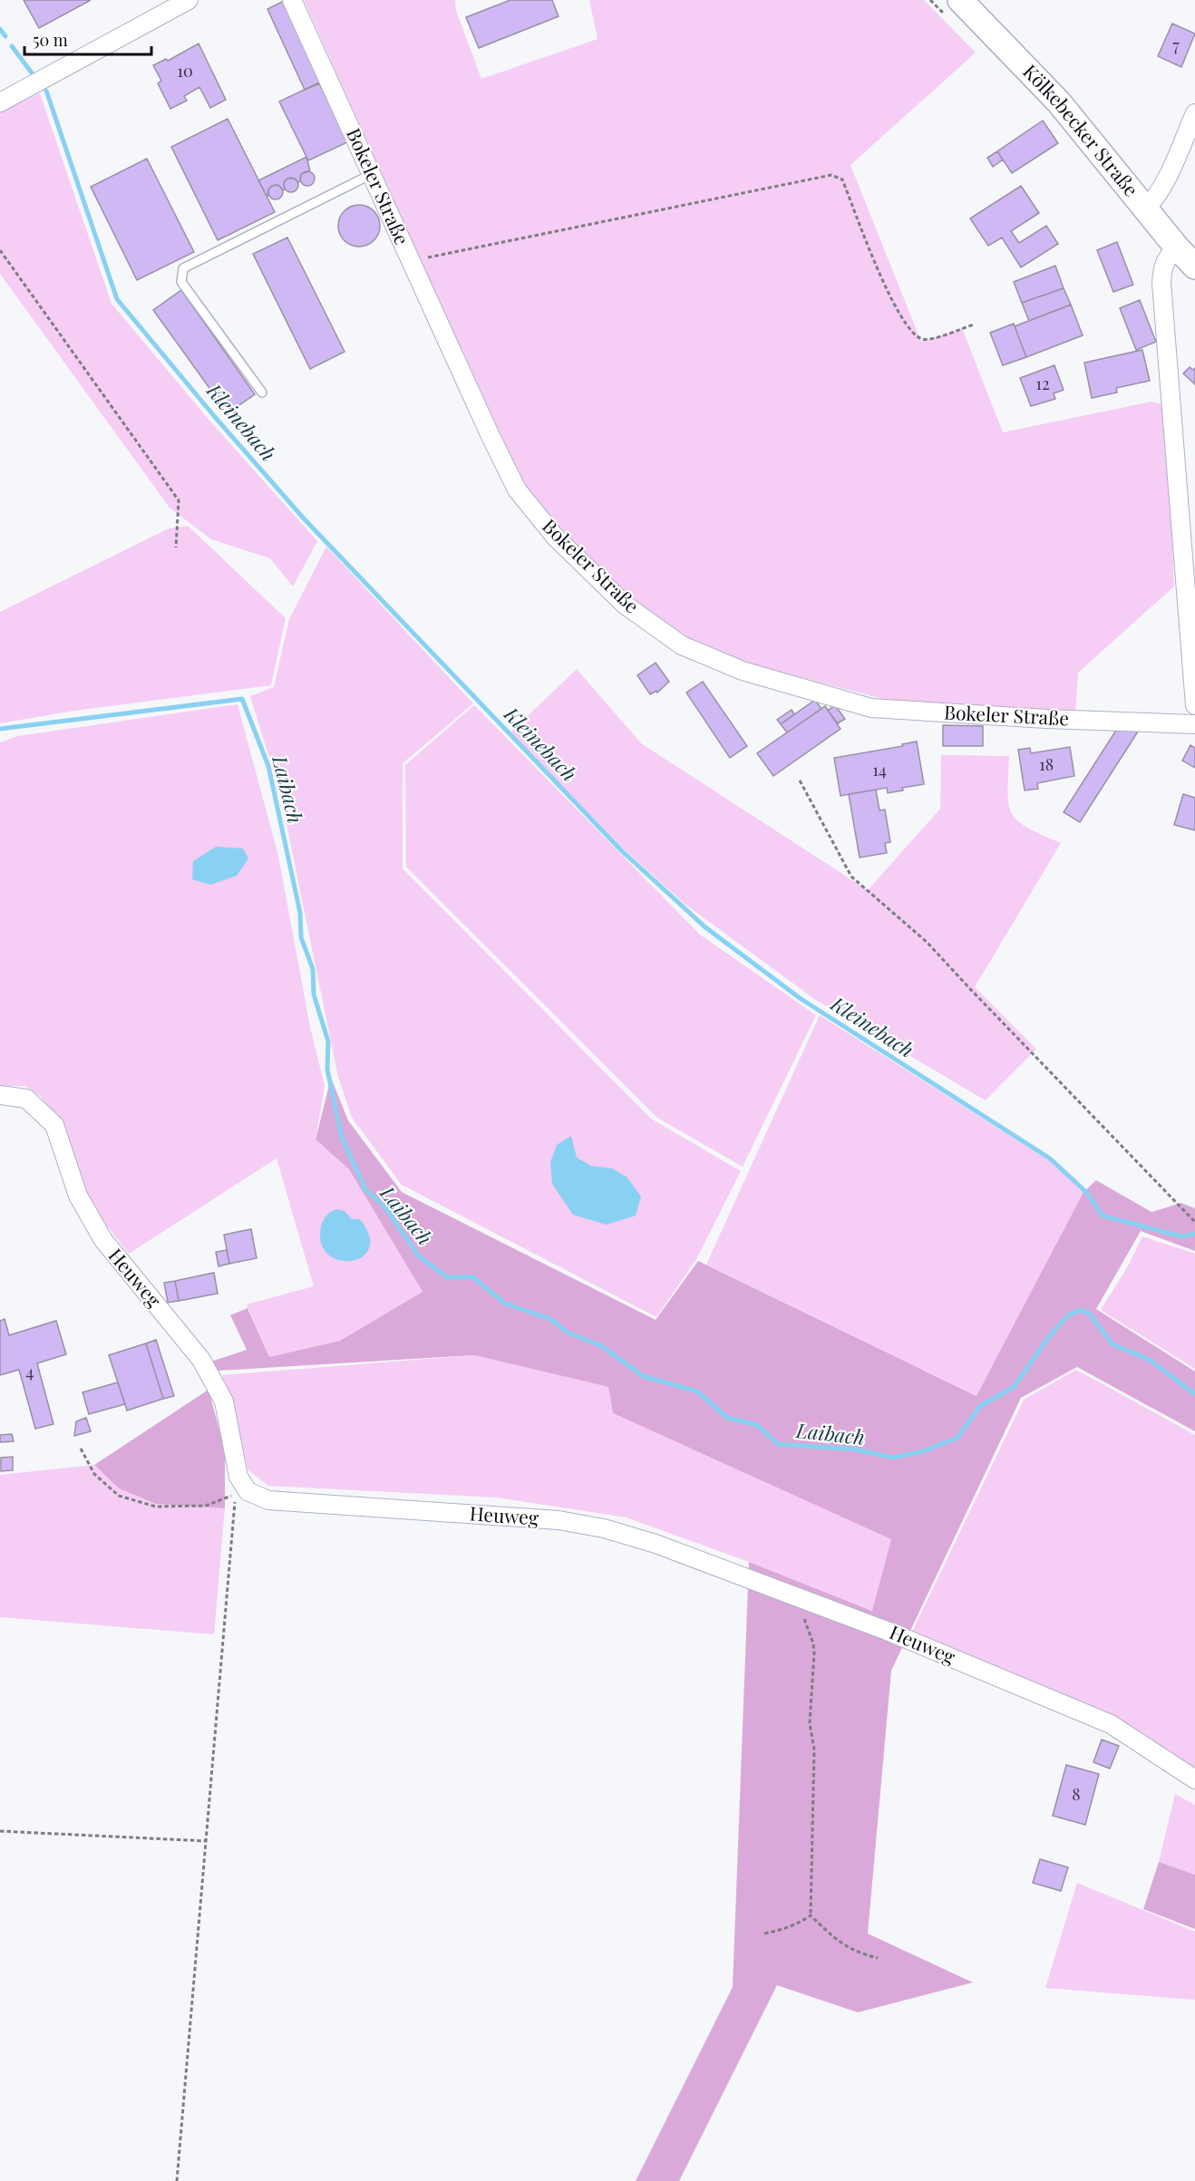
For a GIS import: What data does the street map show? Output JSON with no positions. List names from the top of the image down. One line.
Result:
{"streets":{"main road":["Kölkebecker Straße"],"street":["Bokeler Straße","Heuweg"]},"water":["Kleinebach","Laibach"],"house_numbers":["7","10","12","18","14","4","8"],"scale_bar":"50 m"}
